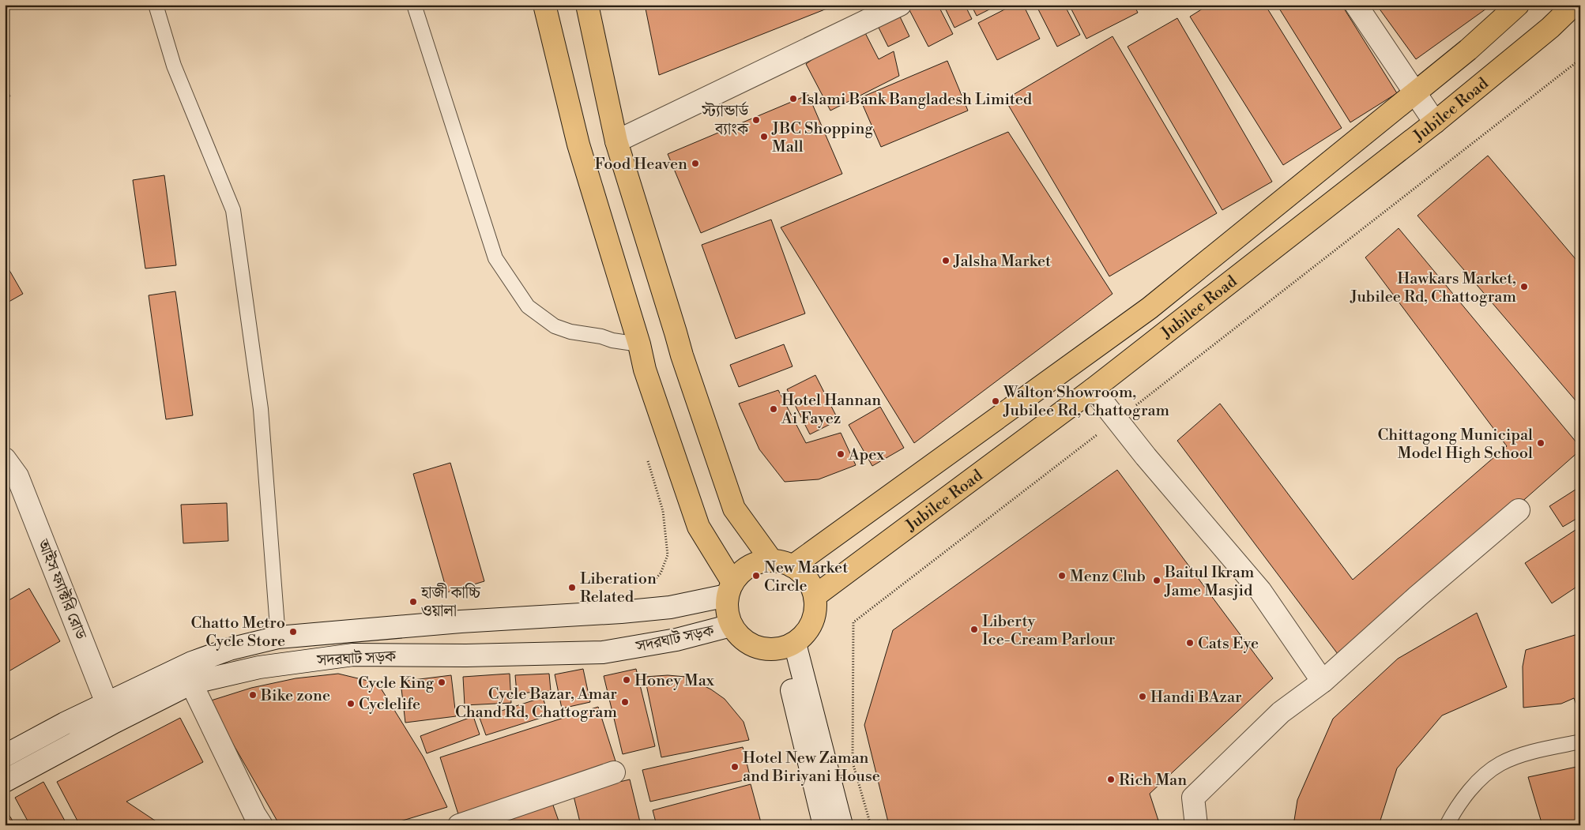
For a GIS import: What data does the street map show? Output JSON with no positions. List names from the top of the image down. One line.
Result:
{"streets":{"main road":["Jubilee Road"],"street":["আইস ফ্যাক্টরি রোড","সদরঘাট সড়ক"]},"crossings":[["Jubilee Road","সদরঘাট সড়ক"],["আইস ফ্যাক্টরি রোড","সদরঘাট সড়ক"]],"places":["Islami Bank Bangladesh Limited","স্ট্যান্ডার্ড ব্যাংক","JBC Shopping Mall","Food Heaven","Jalsha Market","Hawkars Market, Jubilee Rd, Chattogram","Walton Showroom, Jubilee Rd, Chattogram","Hotel Hannan Ai Fayez","Chittagong Municipal Model High School","Apex","New Market Circle","Menz Club","Baitul Ikram Jame Masjid","Liberation Related","হাজী কাচ্চি ওয়ালা","Liberty Ice-Cream Parlour","Chatto Metro Cycle Store","Cats Eye","Honey Max","Cycle King","Bike zone","Handi BAzar","Cycle Bazar, Amar Chand Rd, Chattogram","Cyclelife","Hotel New Zaman and Biriyani House","Rich Man"]}
